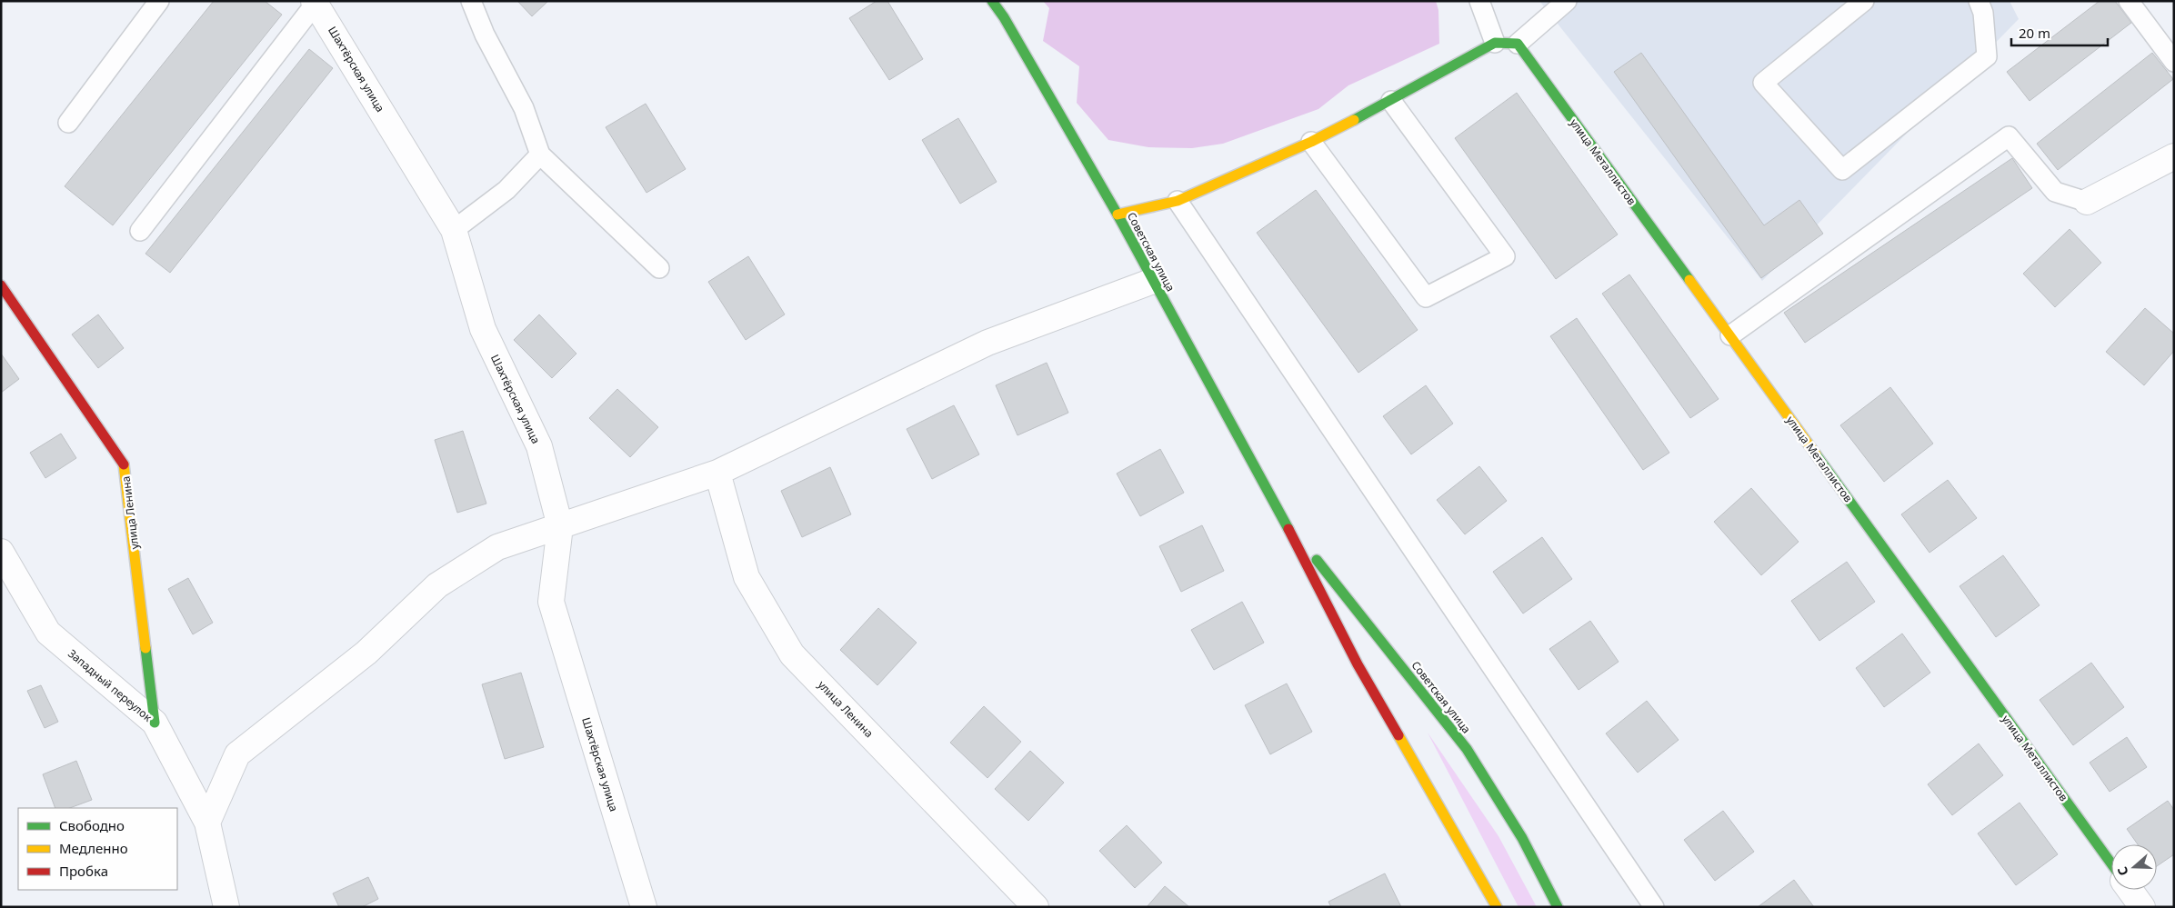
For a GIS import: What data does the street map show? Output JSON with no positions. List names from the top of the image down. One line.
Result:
{"streets":{"street":["Шахтёрская улица","улица Металлистов","Советская улица","улица Ленина","Западный переулок"]},"crossings":[["улица Ленина","Западный переулок"]],"legend":["Свободно","Медленно","Пробка"],"scale_bar":"20 m","north":"left"}
